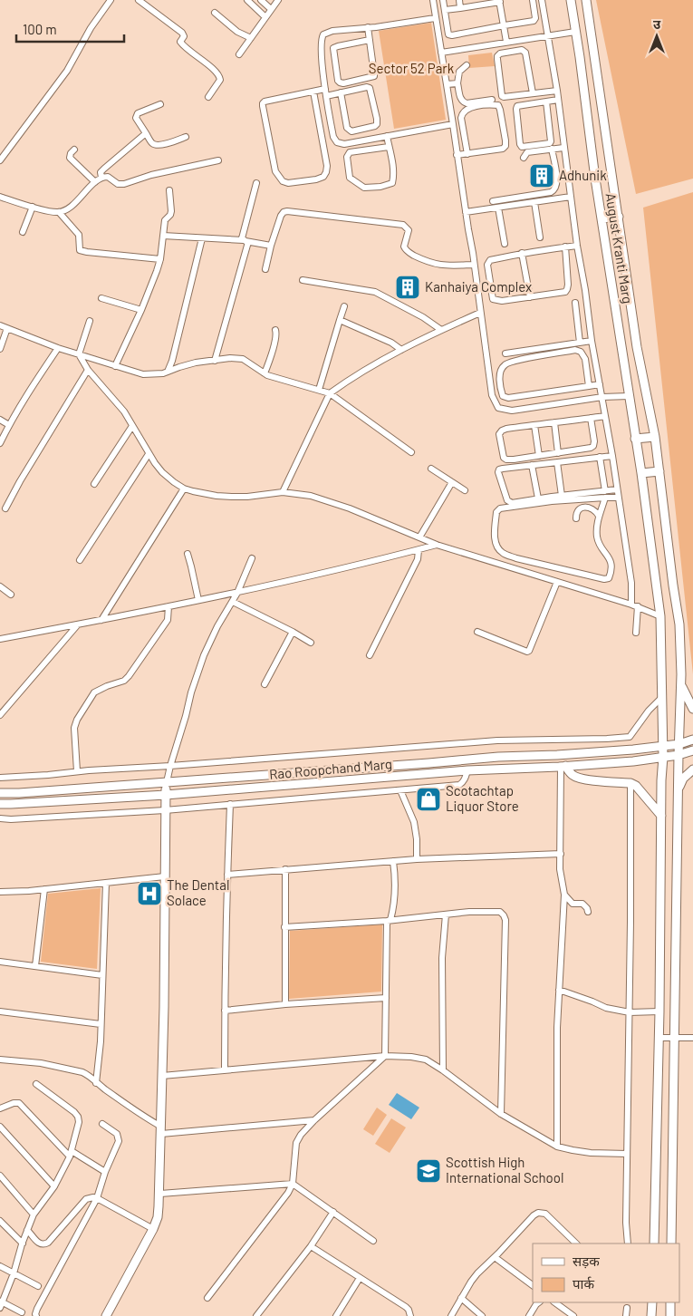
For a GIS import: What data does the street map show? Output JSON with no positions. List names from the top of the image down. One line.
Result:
{"streets":{"main road":["August Kranti Marg","Rao Roopchand Marg"]},"crossings":[["August Kranti Marg","Rao Roopchand Marg"]],"parks":["Sector 52 Park"],"places":{"building":["Adhunik","Kanhaiya Complex"],"shop":["Scotachtap Liquor Store"],"hospital":["The Dental Solace"],"school or university":["Scottish High International School"]},"legend":["सड़क","पार्क"],"scale_bar":"100 m","north":"top"}
